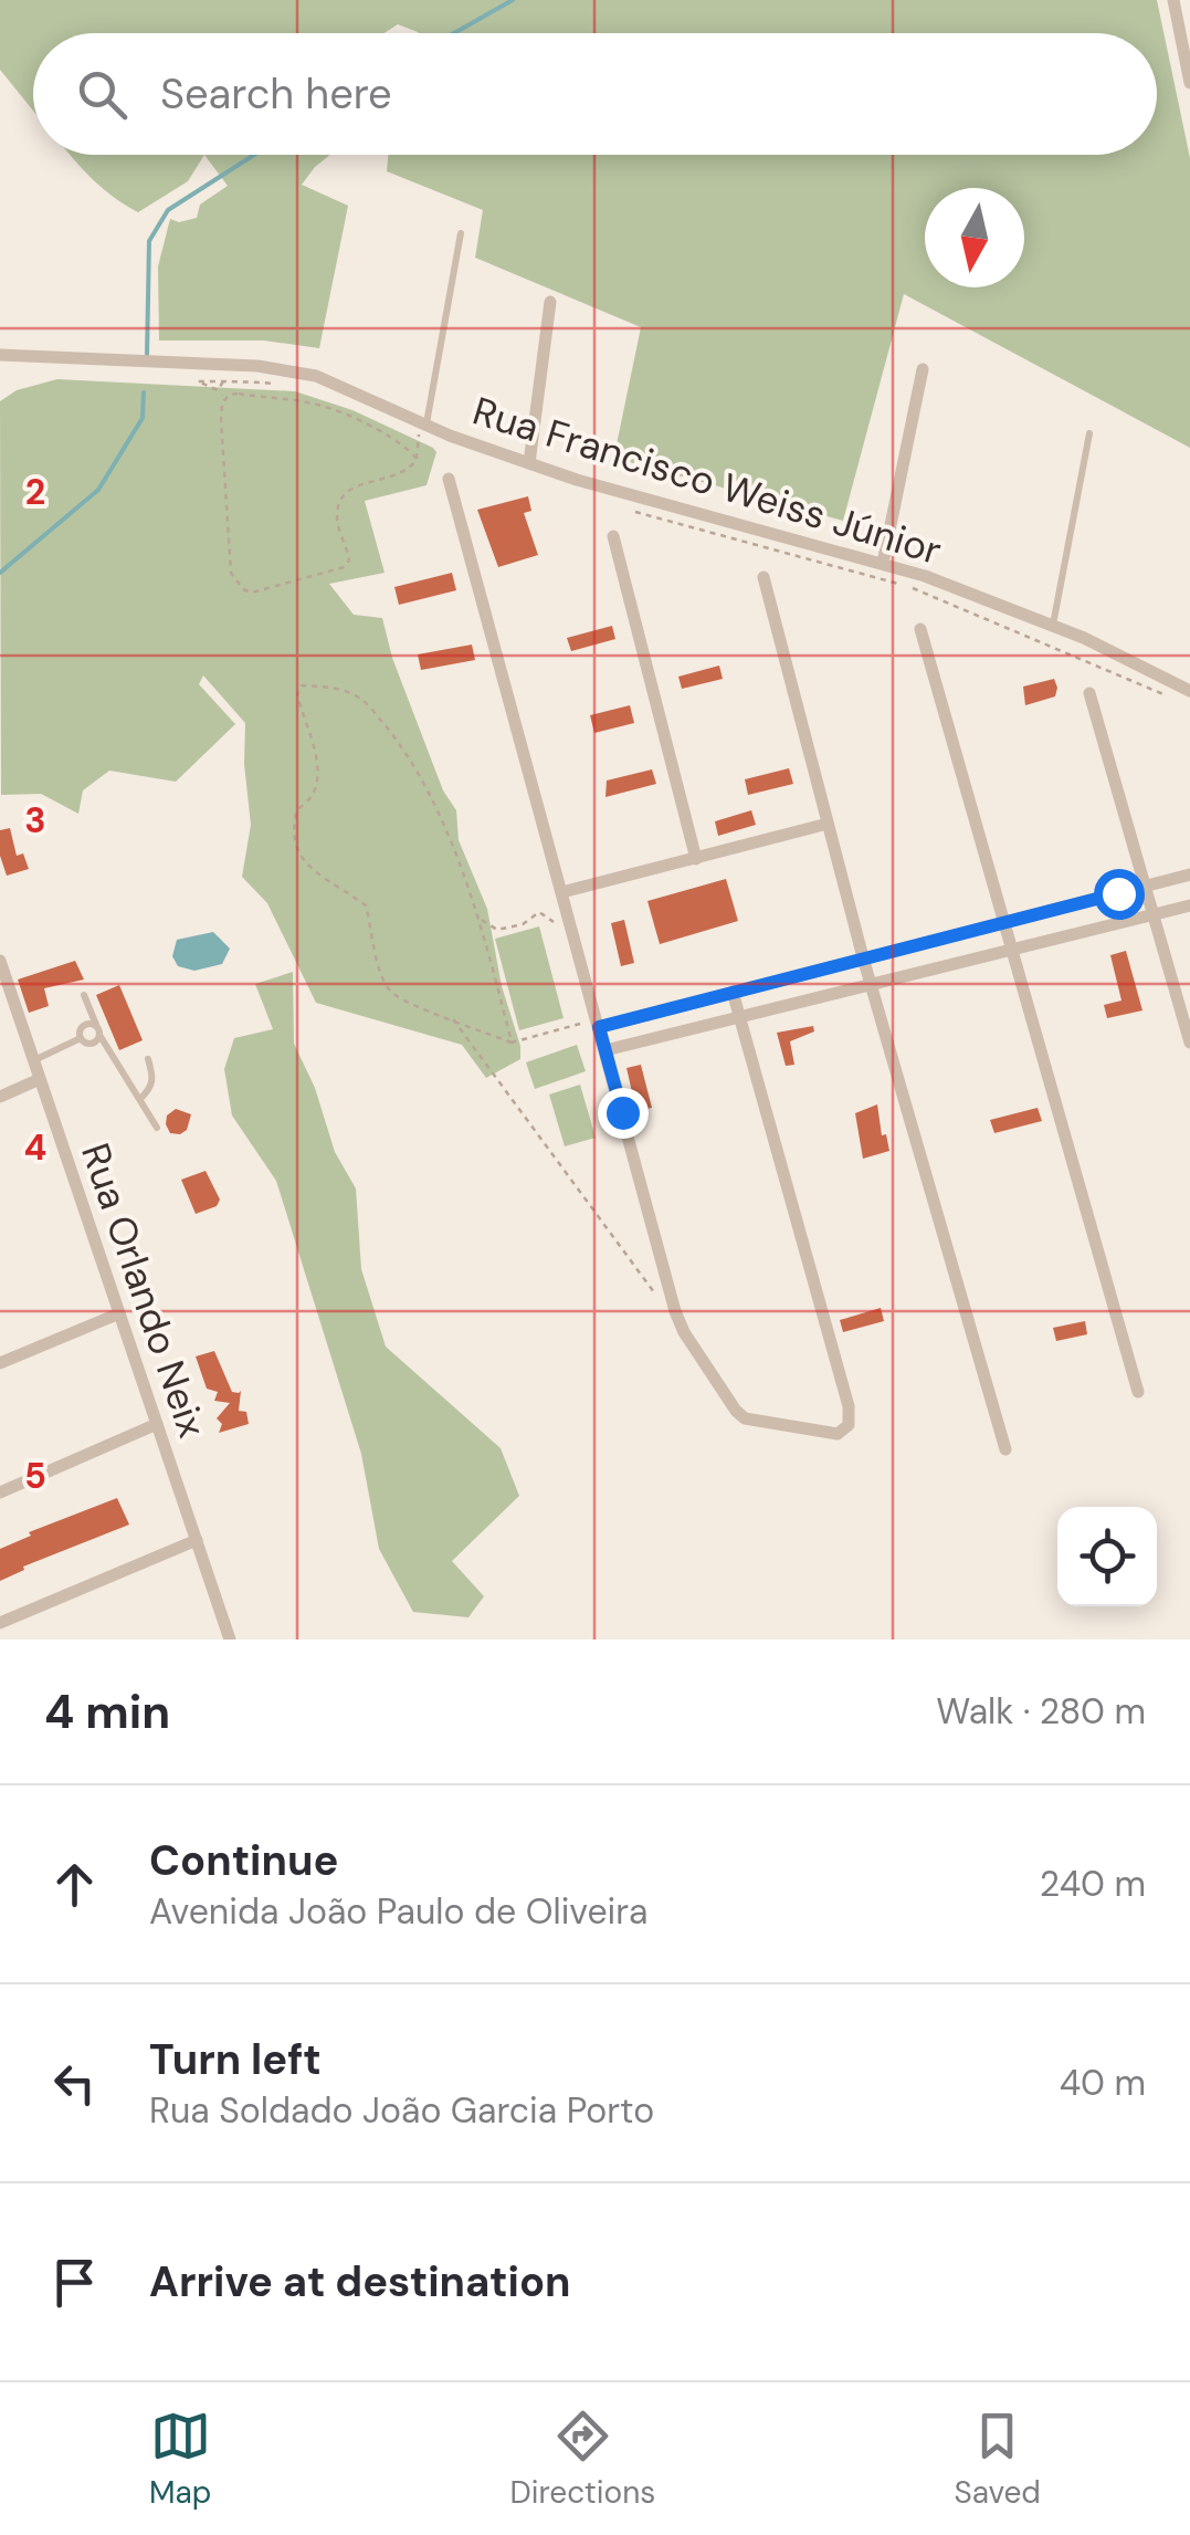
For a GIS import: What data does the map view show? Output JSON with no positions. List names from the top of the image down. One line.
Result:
{"streets":{"street":["Rua Francisco Weiss Júnior","Rua Orlando Neix"]},"north":"bottom","page":{"search":"Search here","heading":["4 min","Walk · 280 m"],"list":[["Continue","Avenida João Paulo de Oliveira","240 m"],["Turn left","Rua Soldado João Garcia Porto","40 m"],"Arrive at destination"],"nav":["Map","Directions","Saved"]},"grid":{"rows":["2","3","4","5"]}}
